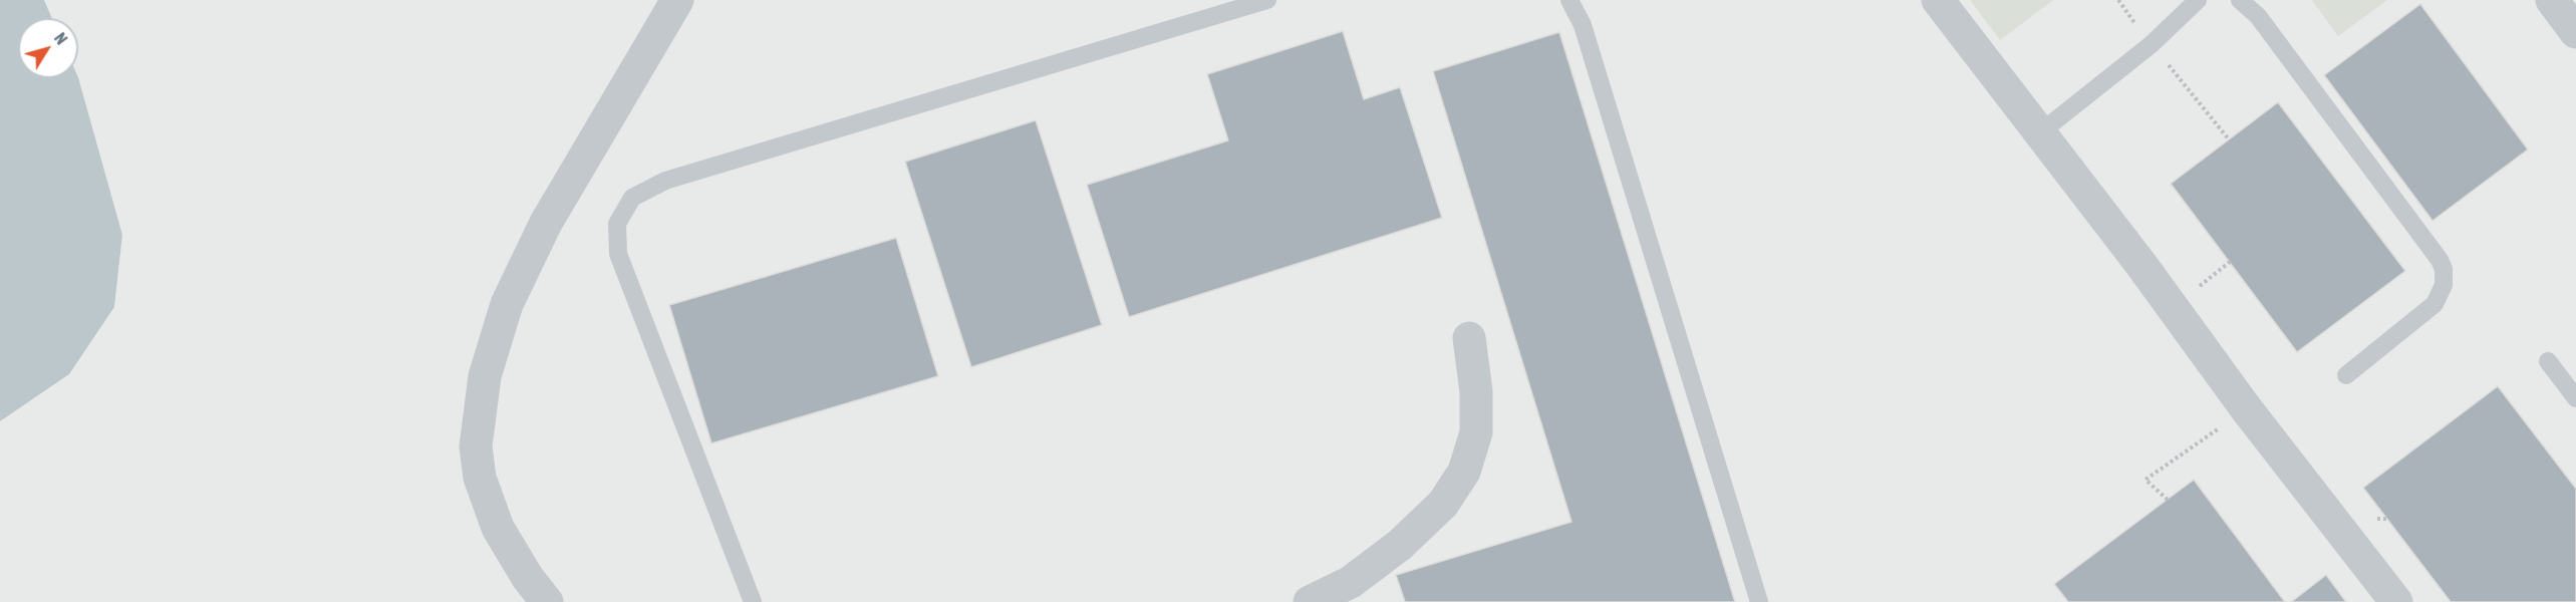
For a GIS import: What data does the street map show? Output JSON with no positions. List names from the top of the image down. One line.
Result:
{"north":"top right"}
